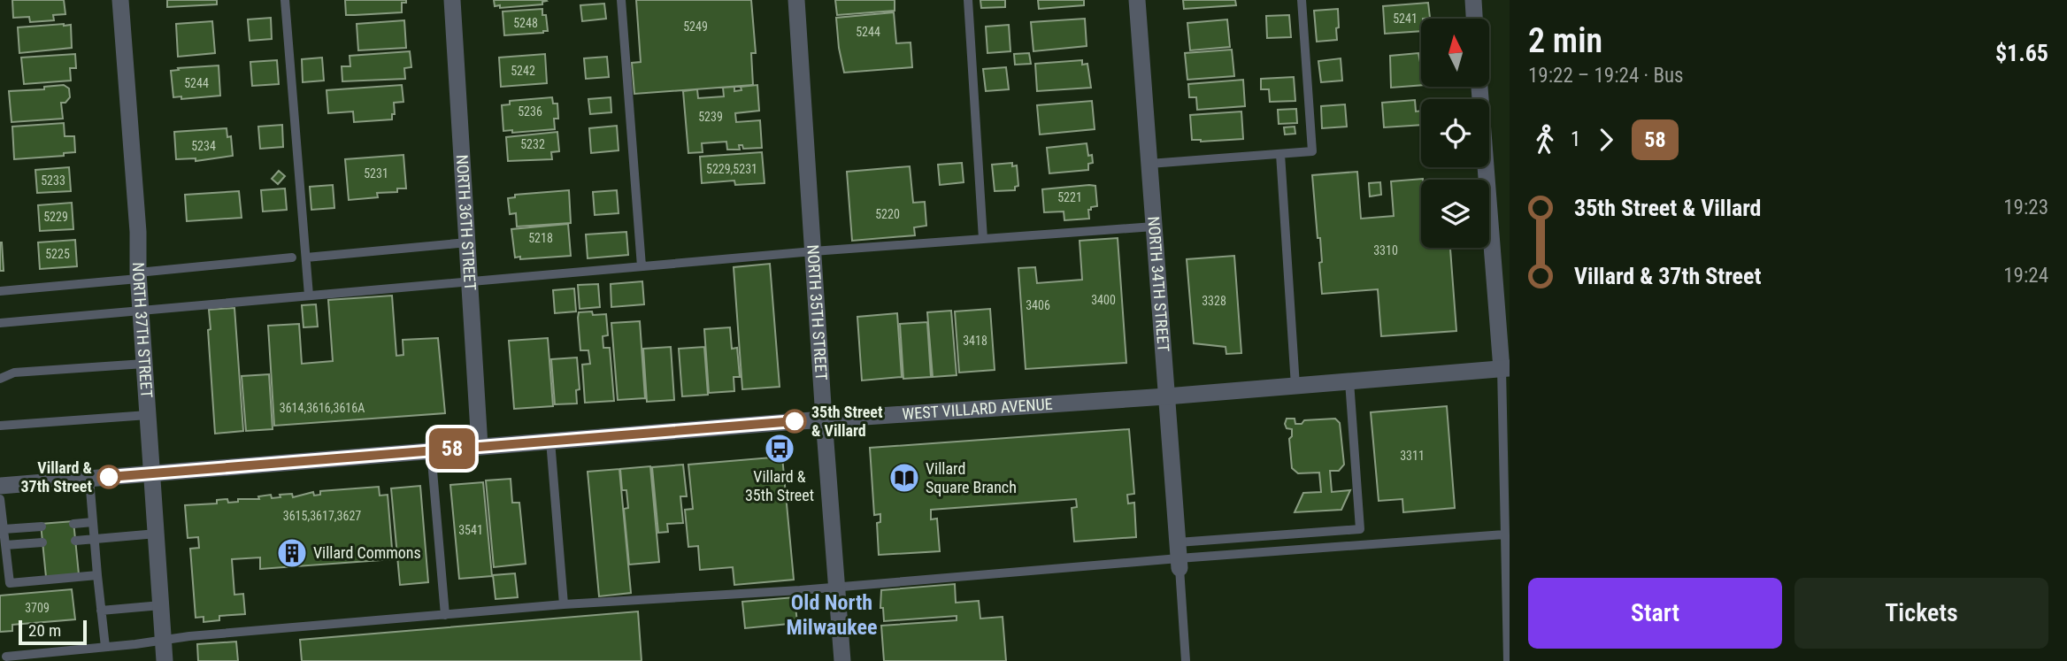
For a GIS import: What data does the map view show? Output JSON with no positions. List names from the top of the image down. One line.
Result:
{"streets":{"street":["NORTH 36TH STREET","NORTH 34TH STREET","NORTH 35TH STREET","NORTH 37TH STREET","WEST VILLARD AVENUE"]},"crossings":[["NORTH 36TH STREET","WEST VILLARD AVENUE"],["NORTH 34TH STREET","WEST VILLARD AVENUE"],["NORTH 35TH STREET","WEST VILLARD AVENUE"],["NORTH 37TH STREET","WEST VILLARD AVENUE"]],"districts":["Old North Milwaukee"],"places":{"other":["35th Street & Villard","Villard & 37th Street"],"bus stop":["Villard & 35th Street"],"library":["Villard Square Branch"],"building":["Villard Commons"]},"lines":["bus line 58"],"house_numbers":["5241","5248","5249","5244","5242","5244","5236","5239","5232","5234","5229,5231","5231","5233","5221","5220","5229","5218","3310","5225","3400","3328","3406","3418","3614,3616,3616A","3311","3615,3617,3627","3541","3709"],"scale_bar":"20 m","north":"top","page":{"on_map":"58","heading":["2 min","19:22 – 19:24 · Bus","$1.65"],"legs":["1","58"],"list":[{"name":"35th Street & Villard","value":"19:23"},{"name":"Villard & 37th Street","value":"19:24"}],"buttons":["Start","Tickets"],"scale":"20 m"}}
